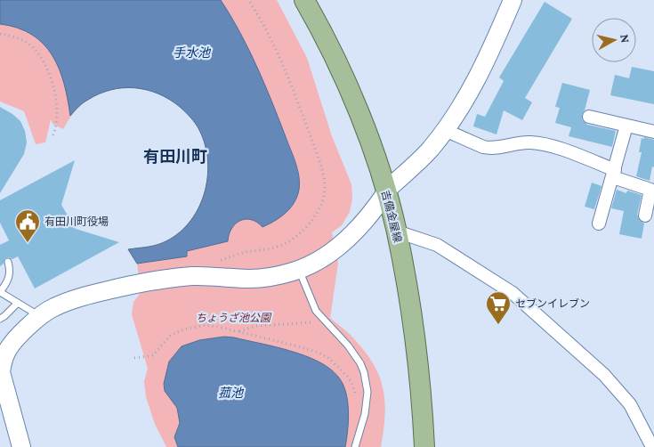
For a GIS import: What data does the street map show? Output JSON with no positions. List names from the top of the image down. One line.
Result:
{"streets":{"main road":["吉備金屋線"]},"districts":["有田川町"],"water":["手水池","菰池"],"parks":["ちょうざ池公園"],"places":{"public building":["有田川町役場"],"supermarket":["セブンイレブン"]},"north":"right"}
